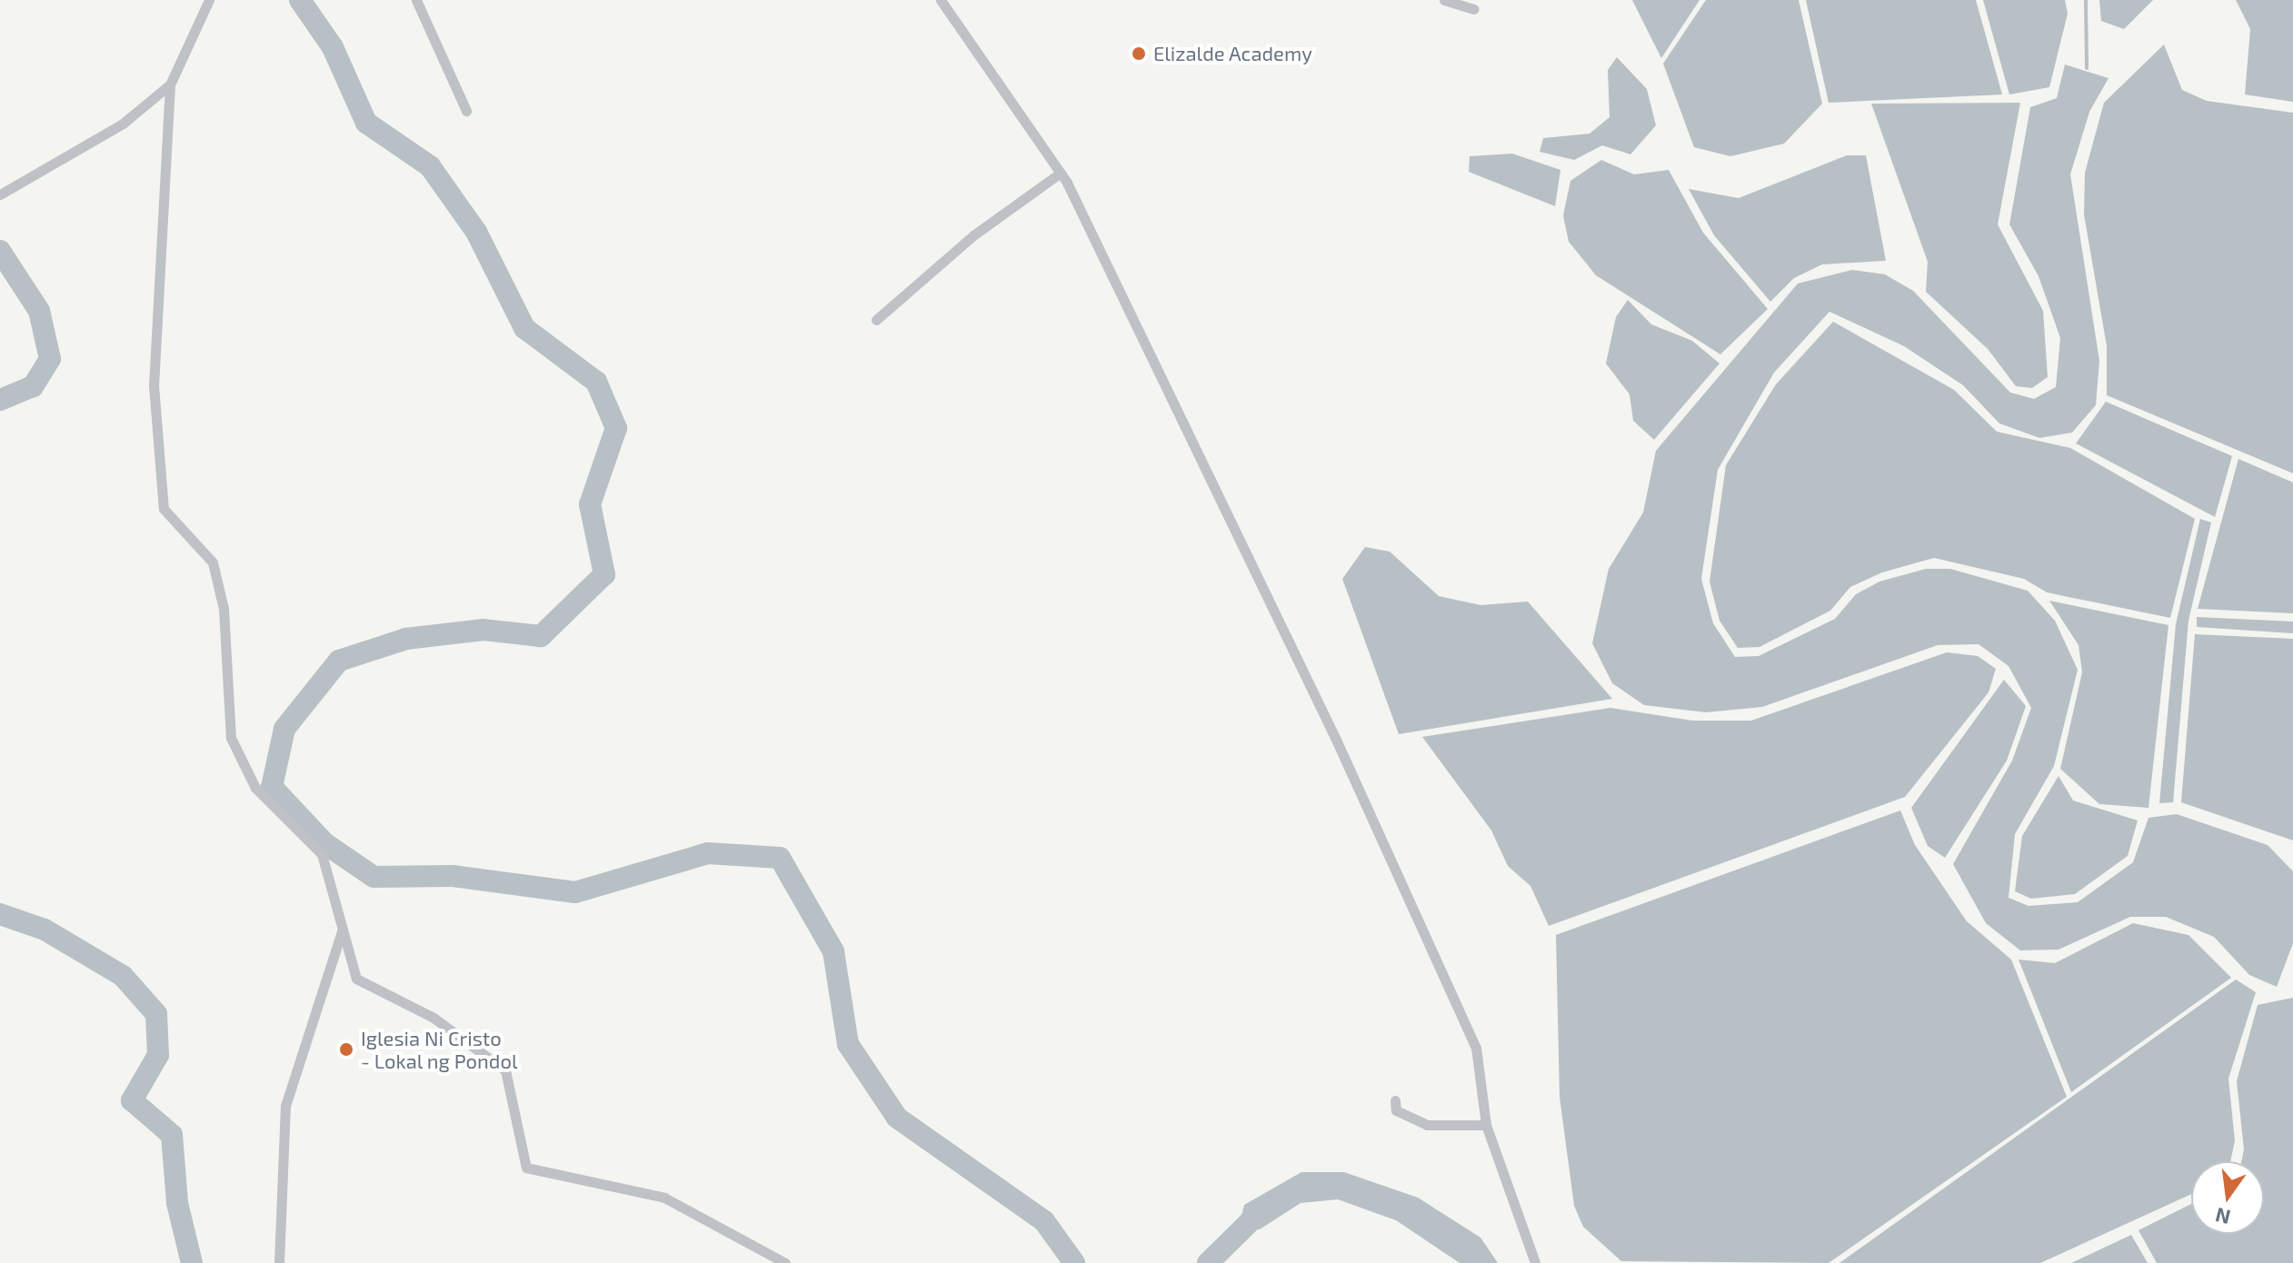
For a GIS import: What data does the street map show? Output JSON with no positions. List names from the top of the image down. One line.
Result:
{"places":["Elizalde Academy","Iglesia Ni Cristo - Lokal ng Pondol"],"north":"bottom"}
